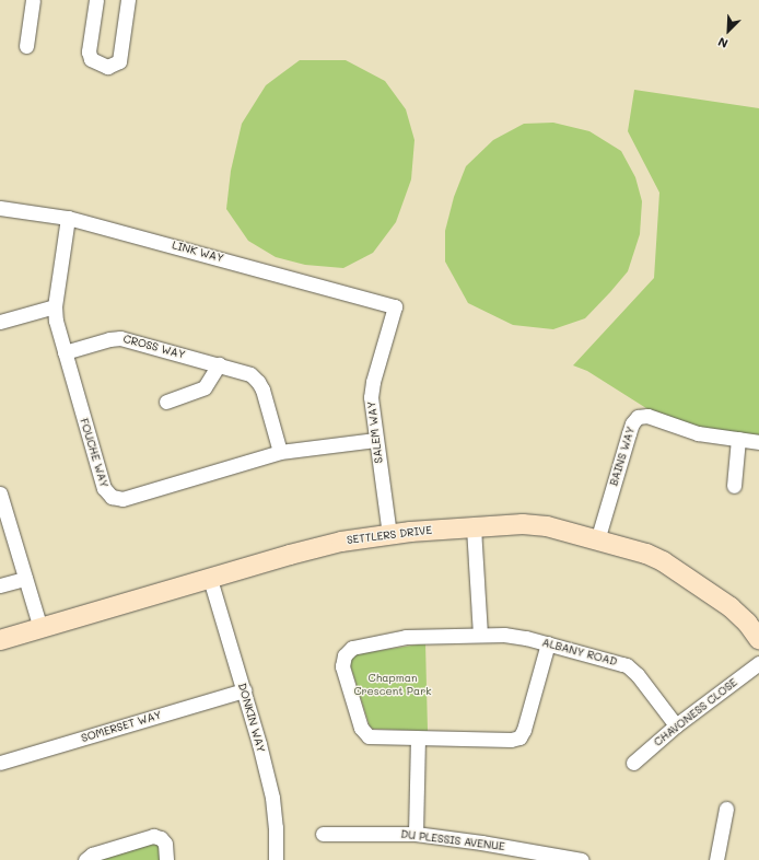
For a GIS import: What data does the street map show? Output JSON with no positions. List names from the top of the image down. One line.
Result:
{"streets":{"street":["LINK WAY","CROSS WAY","SALEM WAY","FOUCHE WAY","BAINS WAY","SETTLERS DRIVE","ALBANY ROAD","CHAVONESS CLOSE","DONKIN WAY","SOMERSET WAY","DU PLESSIS AVENUE"]},"crossings":[["LINK WAY","SALEM WAY"],["LINK WAY","FOUCHE WAY"],["CROSS WAY","FOUCHE WAY"],["SALEM WAY","FOUCHE WAY"],["SALEM WAY","SETTLERS DRIVE"],["BAINS WAY","SETTLERS DRIVE"],["SETTLERS DRIVE","DONKIN WAY"],["ALBANY ROAD","CHAVONESS CLOSE"],["DONKIN WAY","SOMERSET WAY"]],"parks":["Chapman Crescent Park"],"north":"bottom left"}
